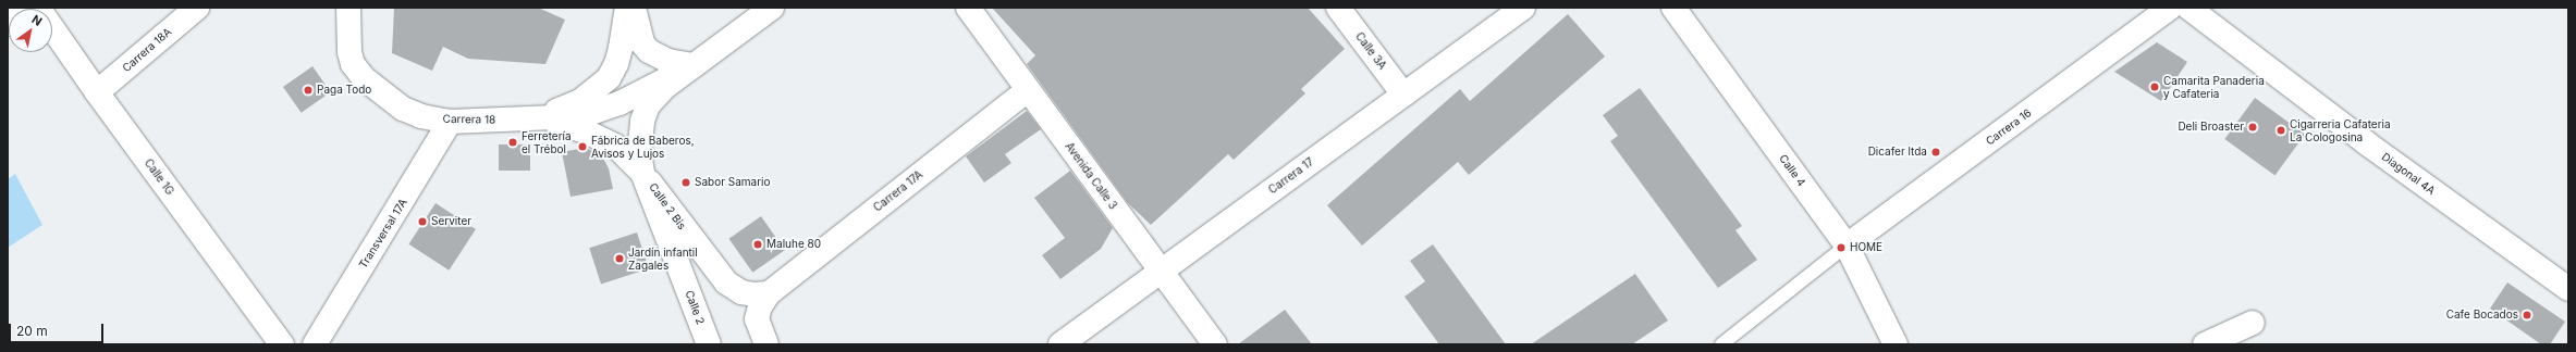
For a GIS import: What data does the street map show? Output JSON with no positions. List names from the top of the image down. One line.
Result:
{"streets":{"street":["Carrera 18A","Calle 3A","Carrera 18","Carrera 16","Calle 4","Diagonal 4A","Avenida Calle 3","Carrera 17","Calle 1G","Carrera 17A","Calle 2 Bis","Transversal 17A","Calle 2"]},"crossings":[["Carrera 18A","Calle 1G"],["Calle 3A","Carrera 17"],["Carrera 18","Calle 2 Bis"],["Carrera 18","Transversal 17A"],["Carrera 18","Calle 2"],["Carrera 16","Calle 4"],["Avenida Calle 3","Carrera 17"],["Avenida Calle 3","Carrera 17A"],["Carrera 17A","Calle 2 Bis"],["Calle 2 Bis","Calle 2"]],"places":["Camarita Panaderia y Cafateria","Paga Todo","Deli Broaster","Cigarreria Cafateria La Cologosina","Ferretería el Trébol","Fábrica de Baberos, Avisos y Lujos","Dicafer ltda","Sabor Samario","Serviter","Maluhe 80","HOME","Jardín infantil Zagales","Cafe Bocados"],"scale_bar":"20 m","north":"top right"}
